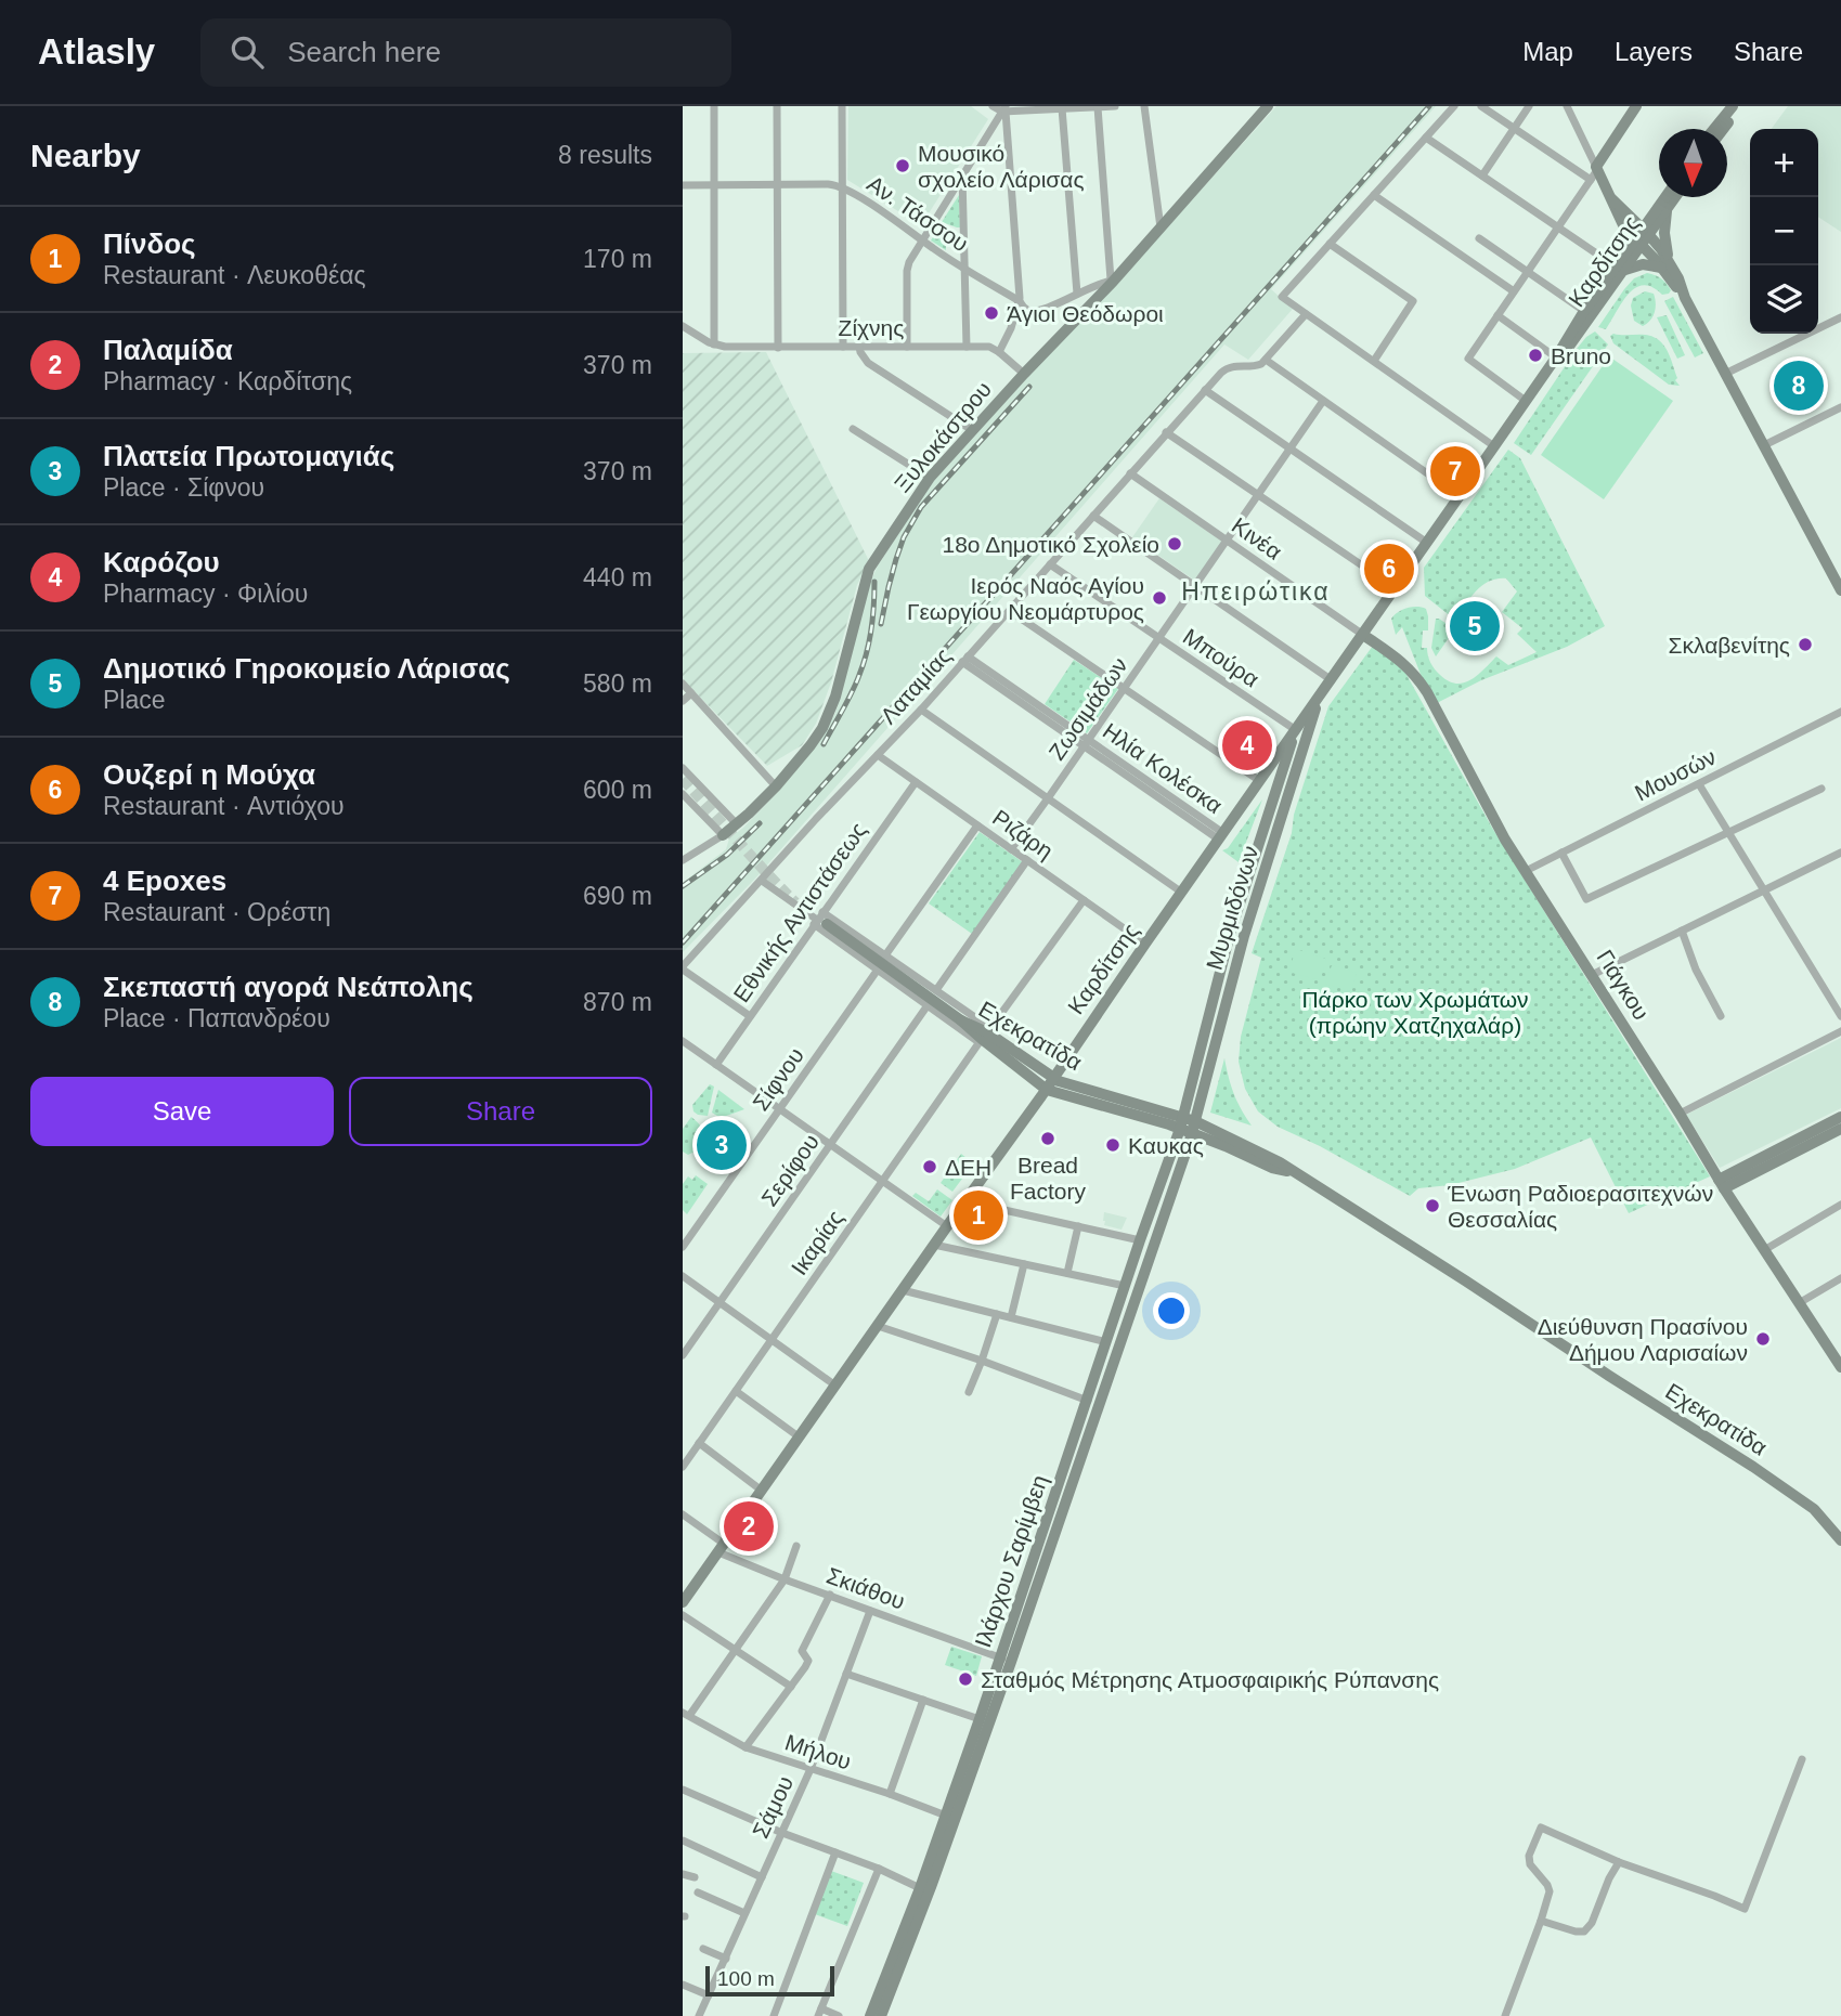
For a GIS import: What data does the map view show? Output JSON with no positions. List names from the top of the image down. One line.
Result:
{"streets":{"main road":["Καρδίτσης","Ξυλοκάστρου","Μυρμιδόνων","Γιάγκου","Εχεκρατίδα","Ιλάρχου Σαρίμβεη"],"street":["Αν. Τάσσου","Ζίχνης","Κινέα","Μπούρα","Λαταμίας","Ζωσιμάδων","Ηλία Κολέσκα","Μουσών","Ριζάρη","Εθνικής Αντιστάσεως","Σίφνου","Σερίφου","Ικαρίας","Σκιάθου","Μήλου","Σάμου"]},"crossings":[["Αν. Τάσσου","Ξυλοκάστρου"],["Καρδίτσης","Κινέα"],["Καρδίτσης","Μπούρα"],["Καρδίτσης","Ηλία Κολέσκα"],["Καρδίτσης","Ριζάρη"],["Καρδίτσης","Μυρμιδόνων"],["Καρδίτσης","Γιάγκου"],["Καρδίτσης","Εχεκρατίδα"],["Καρδίτσης","Σκιάθου"],["Κινέα","Λαταμίας"],["Κινέα","Ζωσιμάδων"],["Κινέα","Γιάγκου"],["Μπούρα","Λαταμίας"],["Μπούρα","Ζωσιμάδων"],["Μπούρα","Μυρμιδόνων"],["Λαταμίας","Ηλία Κολέσκα"],["Λαταμίας","Ριζάρη"],["Ζωσιμάδων","Ηλία Κολέσκα"],["Ζωσιμάδων","Ριζάρη"],["Μουσών","Γιάγκου"],["Ριζάρη","Εθνικής Αντιστάσεως"],["Ριζάρη","Ικαρίας"],["Μυρμιδόνων","Εχεκρατίδα"],["Μυρμιδόνων","Ιλάρχου Σαρίμβεη"],["Εθνικής Αντιστάσεως","Εχεκρατίδα"],["Εχεκρατίδα","Ικαρίας"],["Εχεκρατίδα","Ιλάρχου Σαρίμβεη"],["Ιλάρχου Σαρίμβεη","Σκιάθου"],["Ιλάρχου Σαρίμβεη","Μήλου"],["Σκιάθου","Σάμου"],["Μήλου","Σάμου"]],"districts":["Ηπειρώτικα"],"parks":["Πάρκο των Χρωμάτων (πρώην Χατζηχαλάρ)"],"places":["Μουσικό σχολείο Λάρισας","Άγιοι Θεόδωροι","Bruno","18ο Δημοτικό Σχολείο","Ιερός Ναός Αγίου Γεωργίου Νεομάρτυρος","Σκλαβενίτης","Bread Factory","Καυκας","ΔΕΗ","Ένωση Ραδιοερασιτεχνών Θεσσαλίας","Διεύθυνση Πρασίνου Δήμου Λαρισαίων","Σταθμός Μέτρησης Ατμοσφαιρικής Ρύπανσης"],"scale_bar":"100 m","north":"bottom","page":{"header":"Atlasly","search":"Search here","nav":["Map","Layers","Share"],"heading":["Nearby","8 results"],"map_buttons":["+","−"],"list":[{"mark":"1","name":"Πίνδος","note":"Restaurant · Λευκοθέας","value":"170 m"},{"mark":"2","name":"Παλαμίδα","note":"Pharmacy · Καρδίτσης","value":"370 m"},{"mark":"3","name":"Πλατεία Πρωτομαγιάς","note":"Place · Σίφνου","value":"370 m"},{"mark":"4","name":"Καρόζου","note":"Pharmacy · Φιλίου","value":"440 m"},{"mark":"5","name":"Δημοτικό Γηροκομείο Λάρισας","note":"Place","value":"580 m"},{"mark":"6","name":"Ουζερί η Μούχα","note":"Restaurant · Αντιόχου","value":"600 m"},{"mark":"7","name":"4 Epoxes","note":"Restaurant · Ορέστη","value":"690 m"},{"mark":"8","name":"Σκεπαστή αγορά Νεάπολης","note":"Place · Παπανδρέου","value":"870 m"}],"pins":["8","7","6","5","4","3","1","2"],"buttons":["Save","Share"],"scale":"100 m"}}
